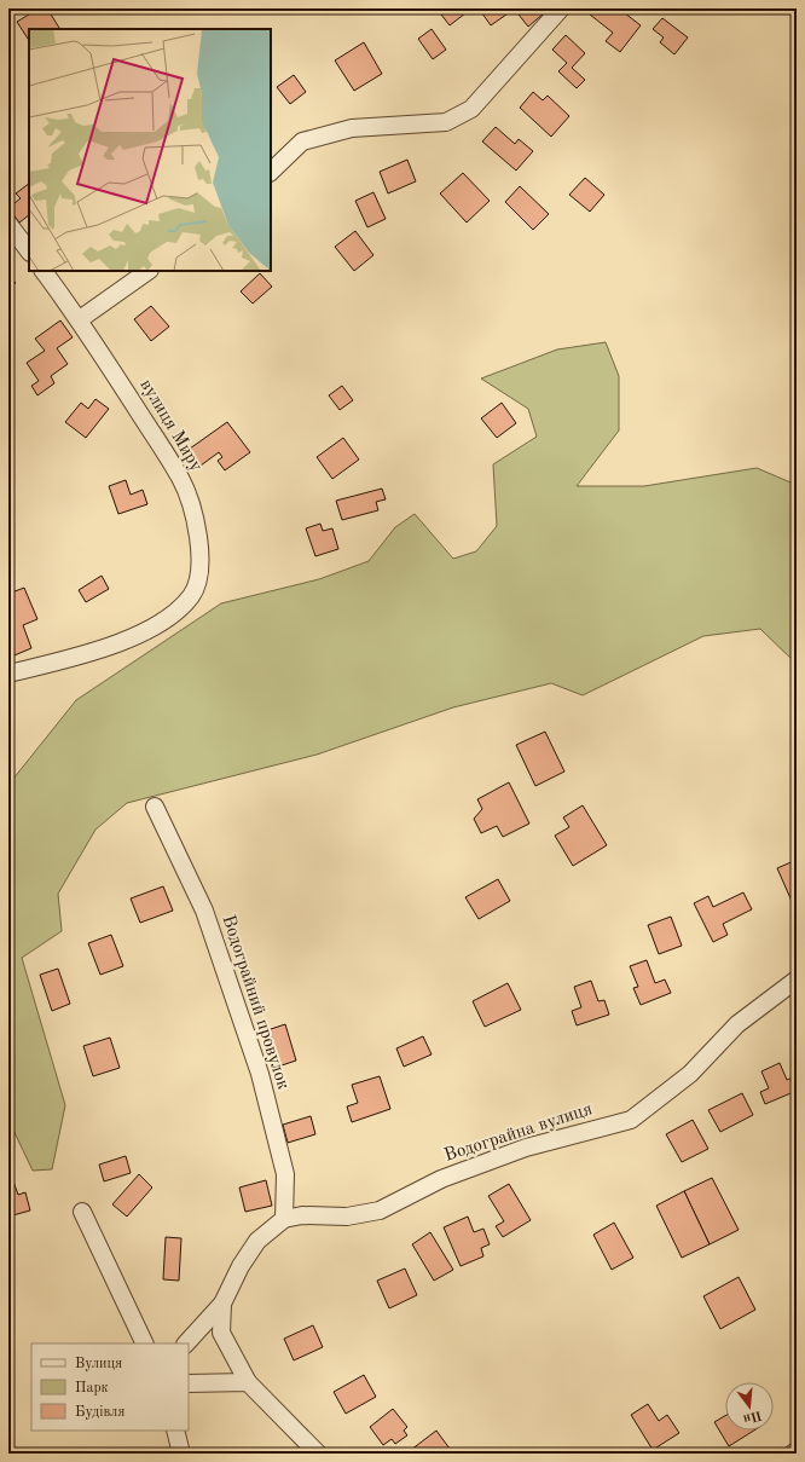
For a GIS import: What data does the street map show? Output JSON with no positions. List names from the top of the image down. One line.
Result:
{"streets":{"street":["вулиця Миру","Водограйний провулок","Водограйна вулиця"]},"crossings":[["Водограйний провулок","Водограйна вулиця"]],"legend":["Вулиця","Парк","Будівля"],"north":"bottom"}
